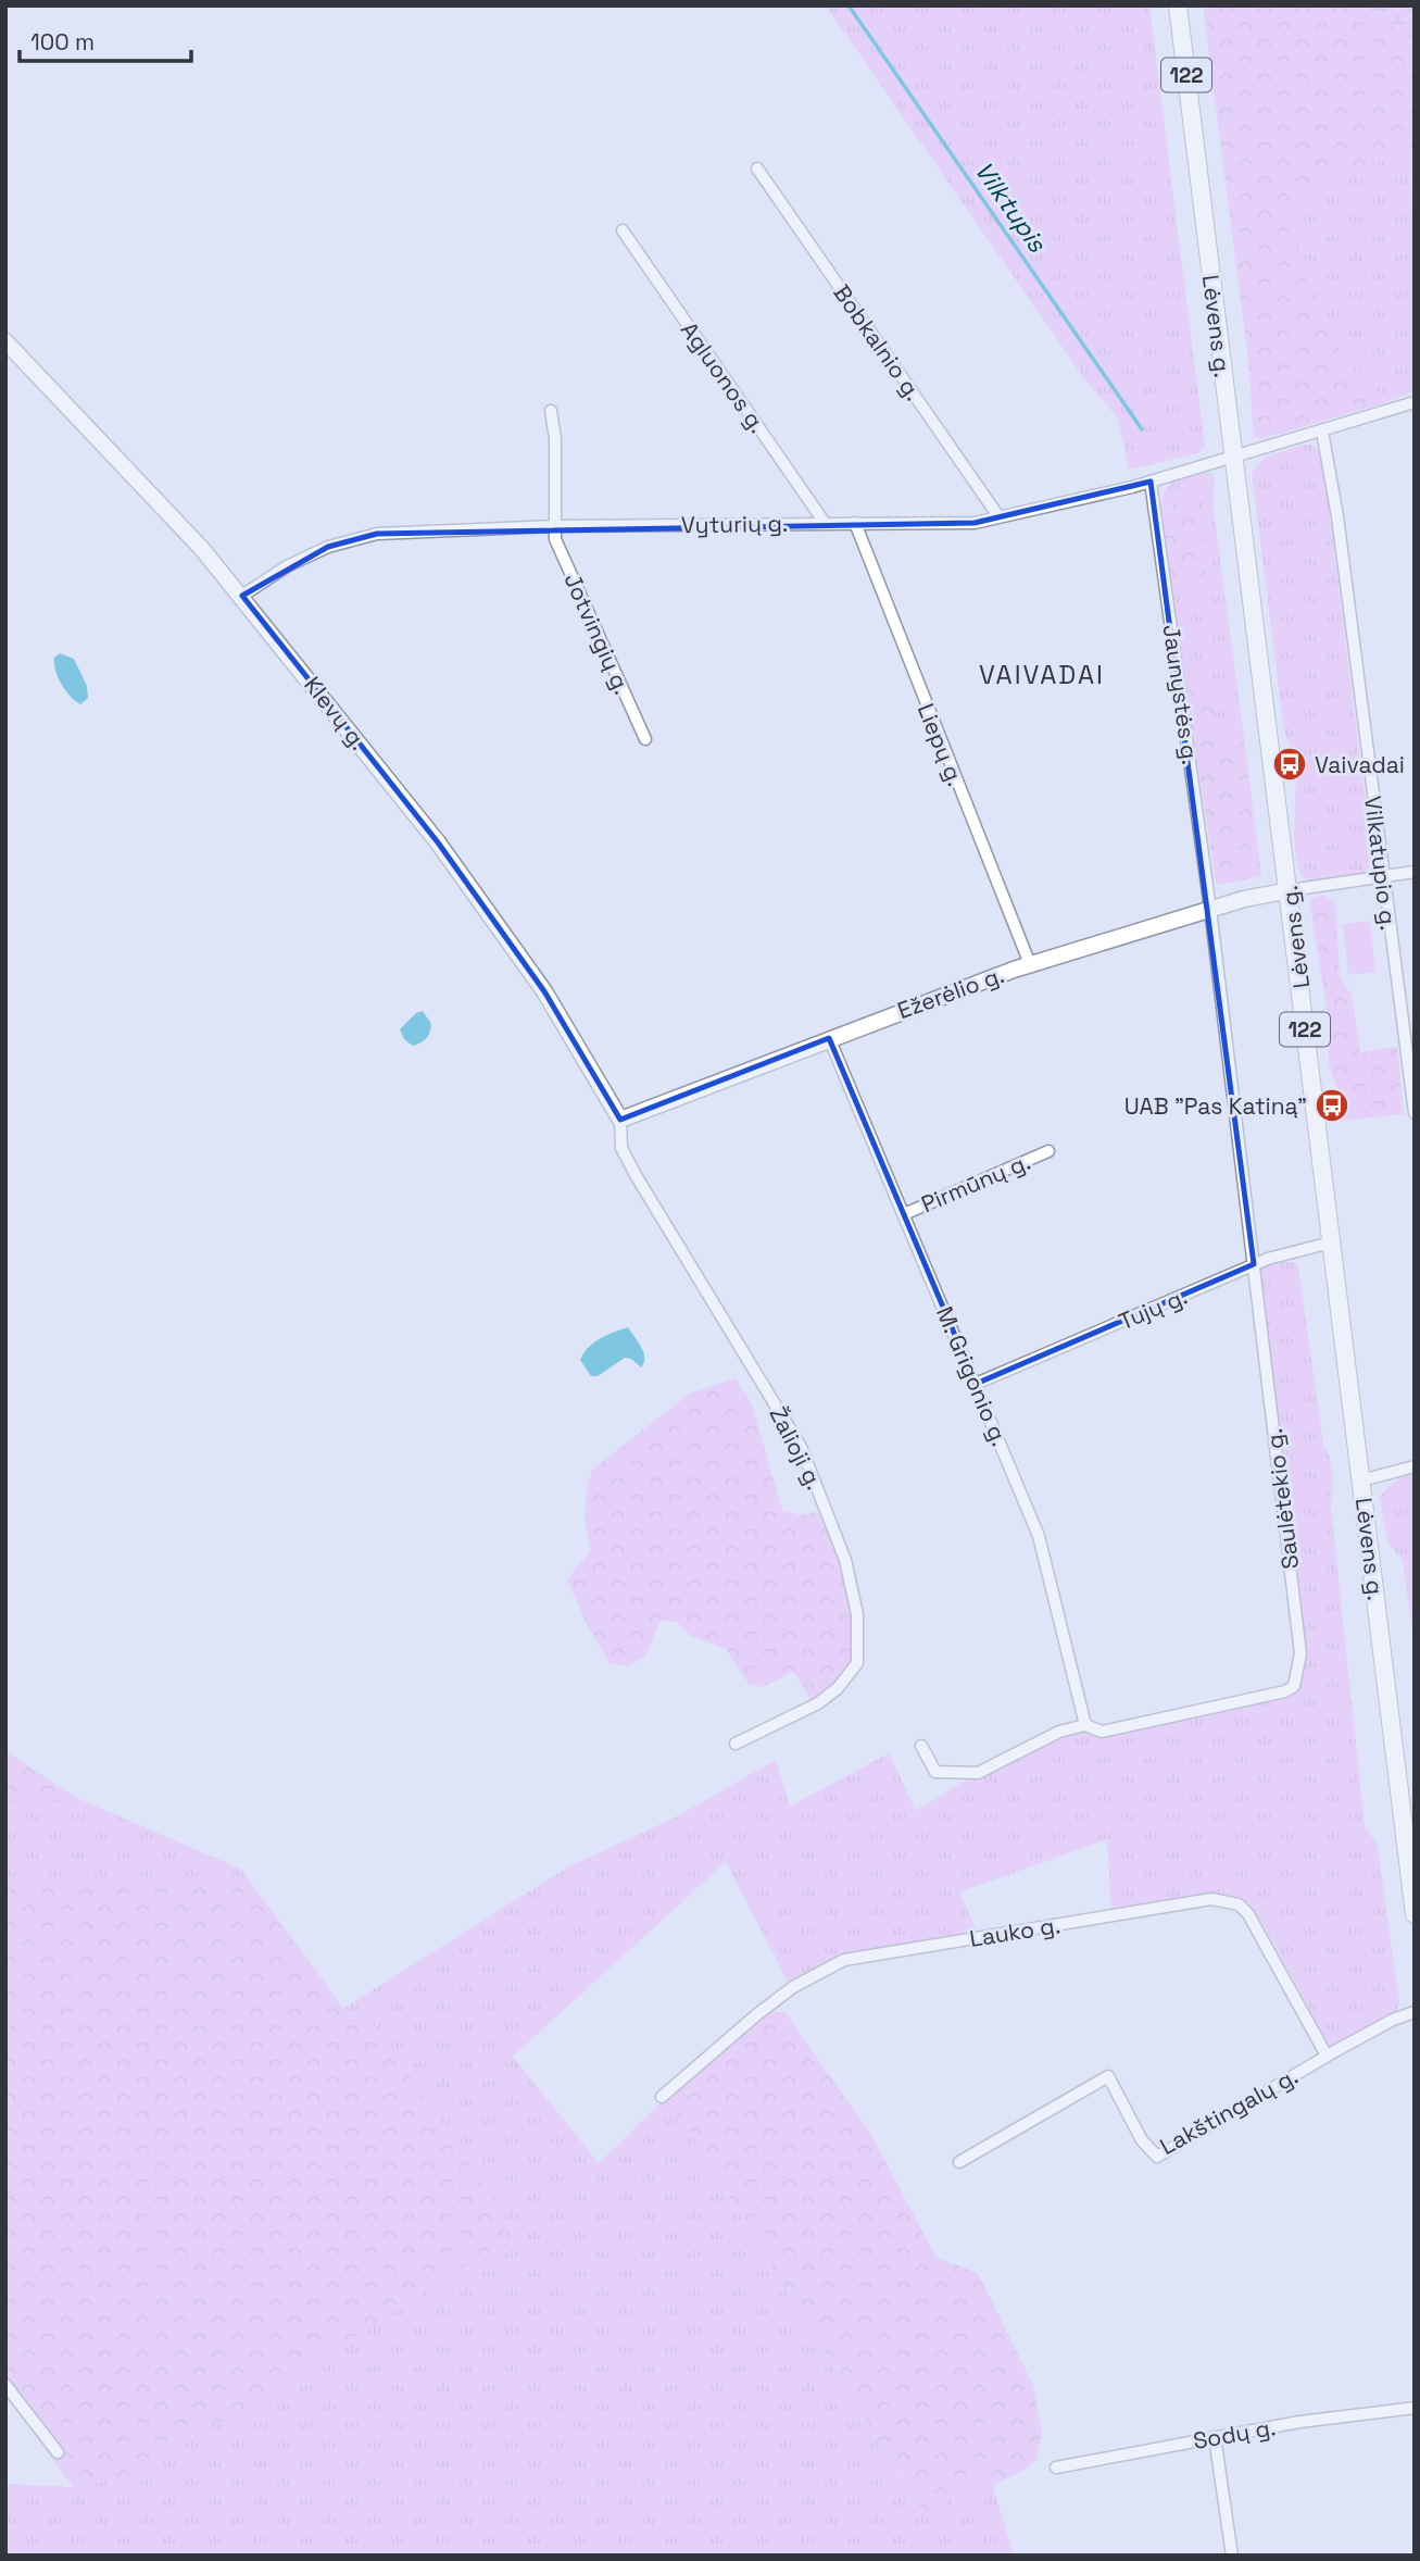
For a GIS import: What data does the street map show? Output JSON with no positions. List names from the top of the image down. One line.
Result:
{"streets":{"main road":["122","Lėvens g.","Klevų g.","Ežerėlio g."],"street":["Bobkalnio g.","Agluonos g.","Vyturių g.","Jotvingių g.","Jaunystės g.","Liepų g.","Vilkatupio g.","Pirmūnų g.","Tujų g.","M. Grigonio g.","Žalioji g.","Saulėtekio g.","Lauko g.","Lakštingalų g.","Sodų g."]},"crossings":[["Lėvens g.","Vyturių g."],["Lėvens g.","Ežerėlio g."],["Lėvens g.","Tujų g."],["Bobkalnio g.","Vyturių g."],["Agluonos g.","Vyturių g."],["Vyturių g.","Jotvingių g."],["Vyturių g.","Jaunystės g."],["Vyturių g.","Klevų g."],["Vyturių g.","Liepų g."],["Vyturių g.","Vilkatupio g."],["Jaunystės g.","Ežerėlio g."],["Jaunystės g.","Saulėtekio g."],["Klevų g.","Ežerėlio g."],["Klevų g.","Žalioji g."],["Liepų g.","Ežerėlio g."],["Ežerėlio g.","M. Grigonio g."],["Ežerėlio g.","Žalioji g."],["Ežerėlio g.","Saulėtekio g."],["Pirmūnų g.","M. Grigonio g."],["Tujų g.","M. Grigonio g."],["Tujų g.","Saulėtekio g."],["M. Grigonio g.","Saulėtekio g."],["Lauko g.","Lakštingalų g."]],"districts":["VAIVADAI"],"water":["Vilktupis"],"places":{"bus stop":["Vaivadai","UAB \"Pas Katiną\""]},"scale_bar":"100 m"}
